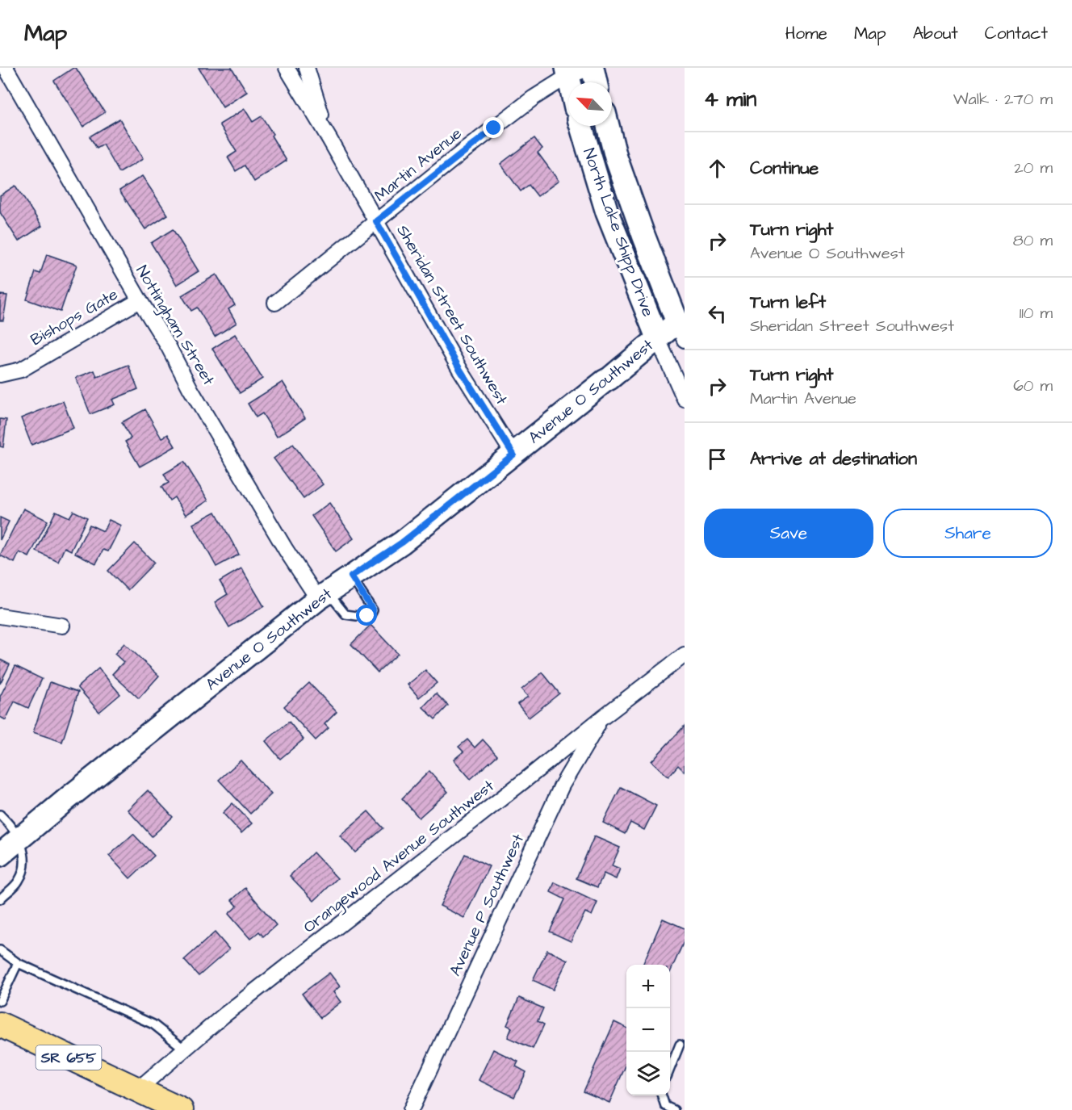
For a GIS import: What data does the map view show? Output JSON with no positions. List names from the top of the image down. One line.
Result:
{"streets":{"main road":["SR 655"],"street":["Martin Avenue","North Lake Shipp Drive","Sheridan Street Southwest","Bishops Gate","Nottingham Street","Avenue O Southwest","Orangewood Avenue Southwest","Avenue P Southwest"]},"crossings":[["Martin Avenue","Sheridan Street Southwest"],["North Lake Shipp Drive","Avenue O Southwest"],["Sheridan Street Southwest","Avenue O Southwest"],["Bishops Gate","Nottingham Street"],["Nottingham Street","Avenue O Southwest"],["Orangewood Avenue Southwest","Avenue P Southwest"],["Orangewood Avenue Southwest","SR 655"]],"north":"top left","page":{"header":"Map","nav":["Home","Map","About","Contact"],"heading":["4 min","Walk · 270 m"],"list":[["Continue","20 m"],["Turn right","Avenue O Southwest","80 m"],["Turn left","Sheridan Street Southwest","110 m"],["Turn right","Martin Avenue","60 m"],"Arrive at destination"],"buttons":["Save","Share"],"map_buttons":["+","−"]}}
